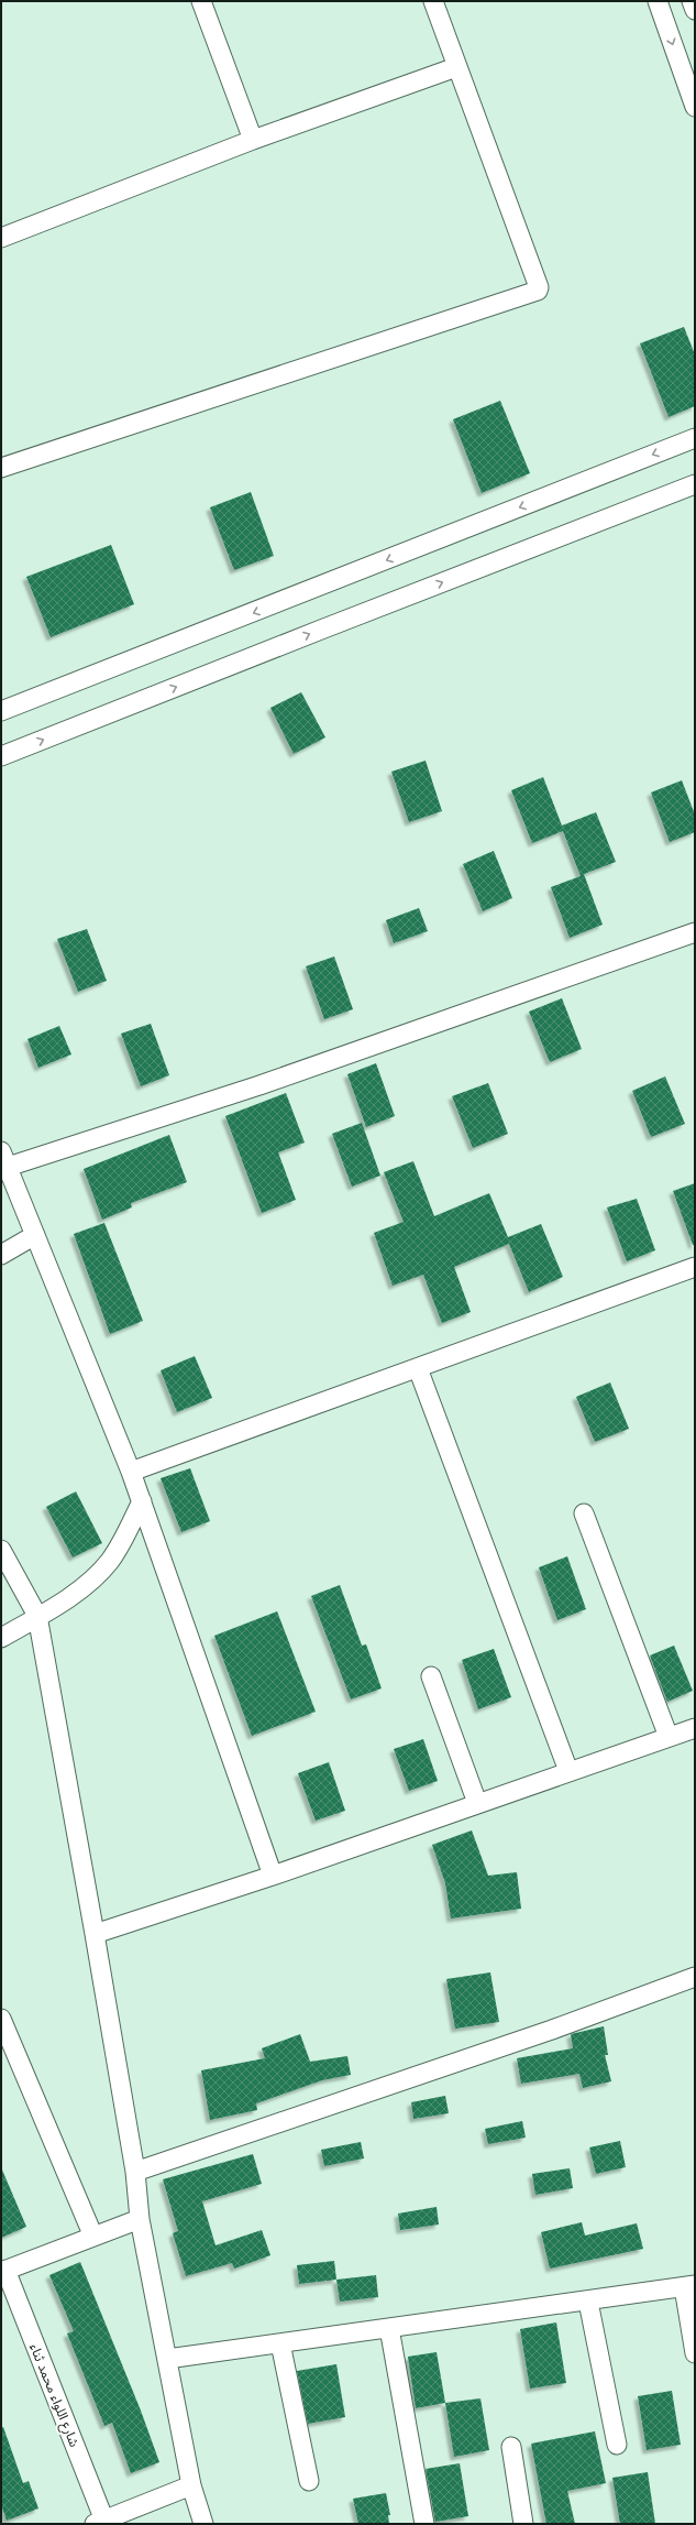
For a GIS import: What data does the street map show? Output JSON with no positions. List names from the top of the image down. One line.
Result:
{"streets":{"street":["شارع اللواء محمد ثناء"]}}
